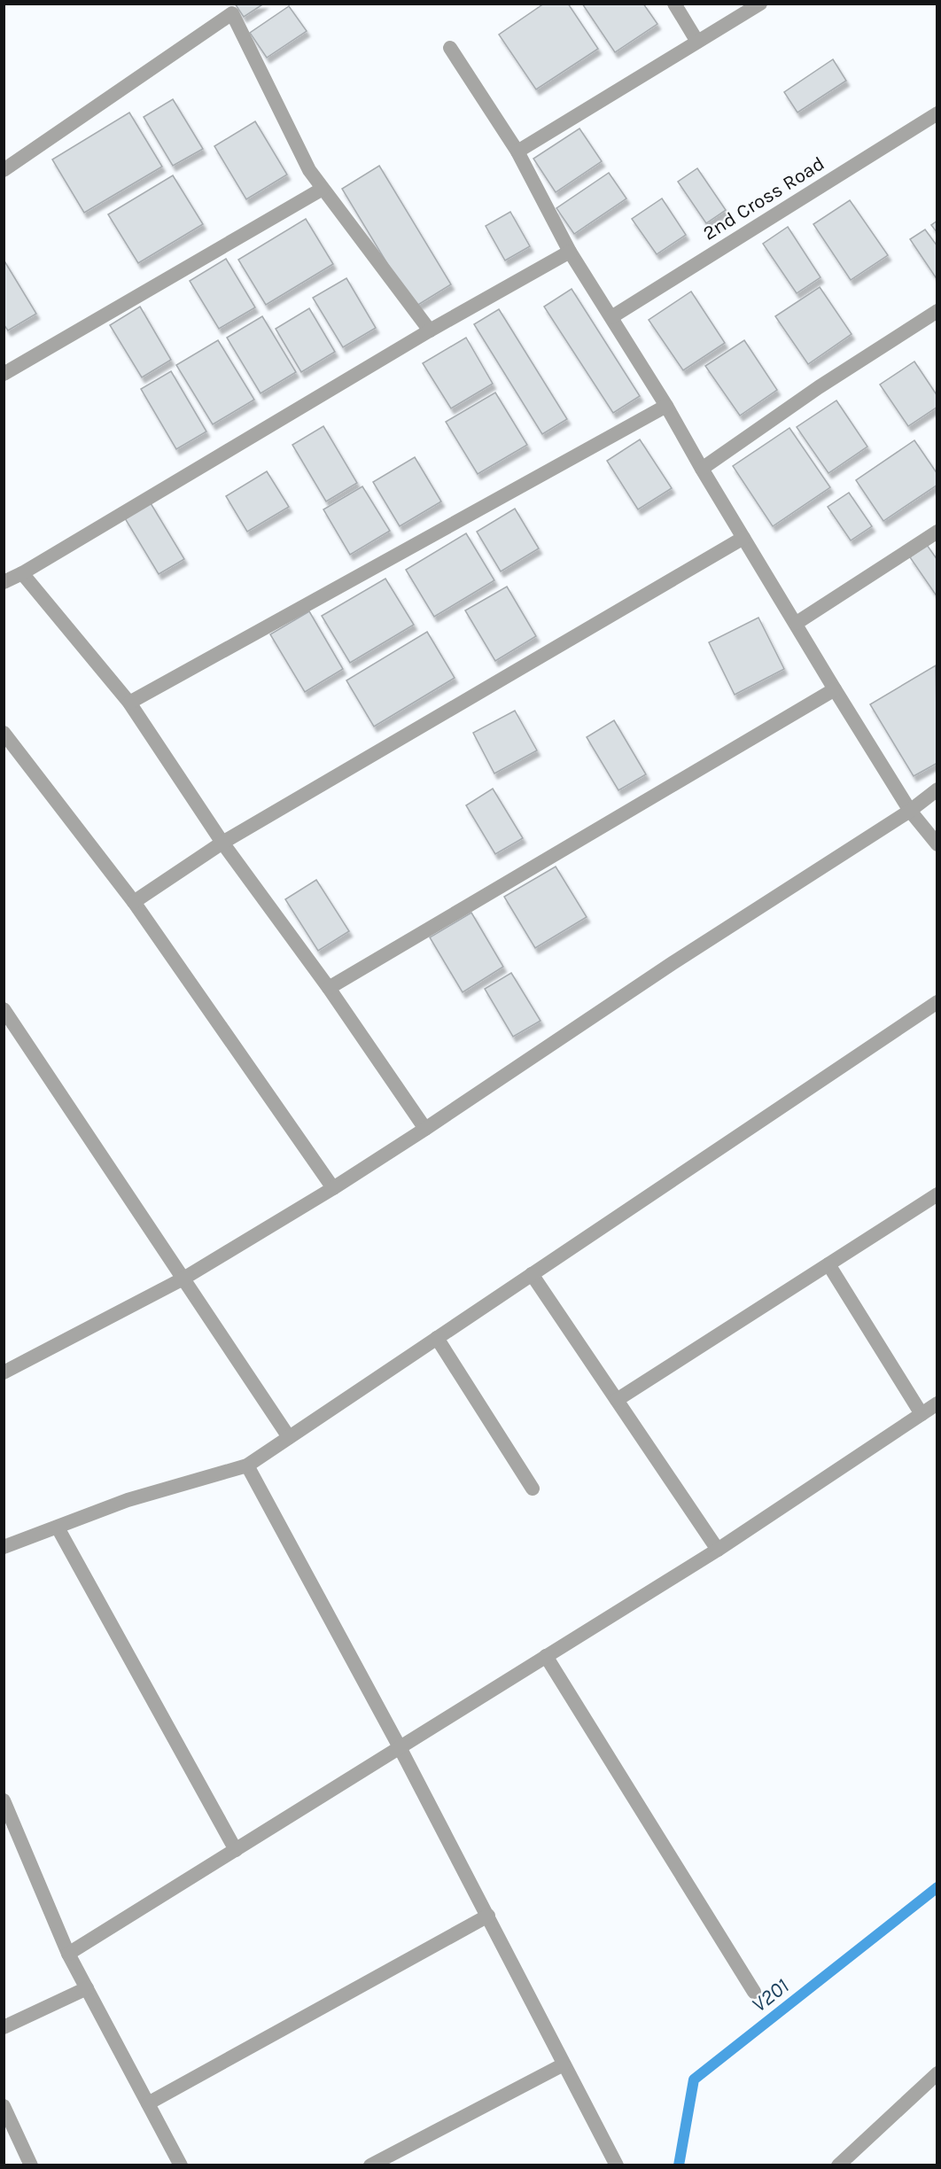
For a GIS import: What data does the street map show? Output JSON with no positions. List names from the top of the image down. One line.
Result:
{"streets":{"street":["2nd Cross Road"]},"water":["V201"]}
